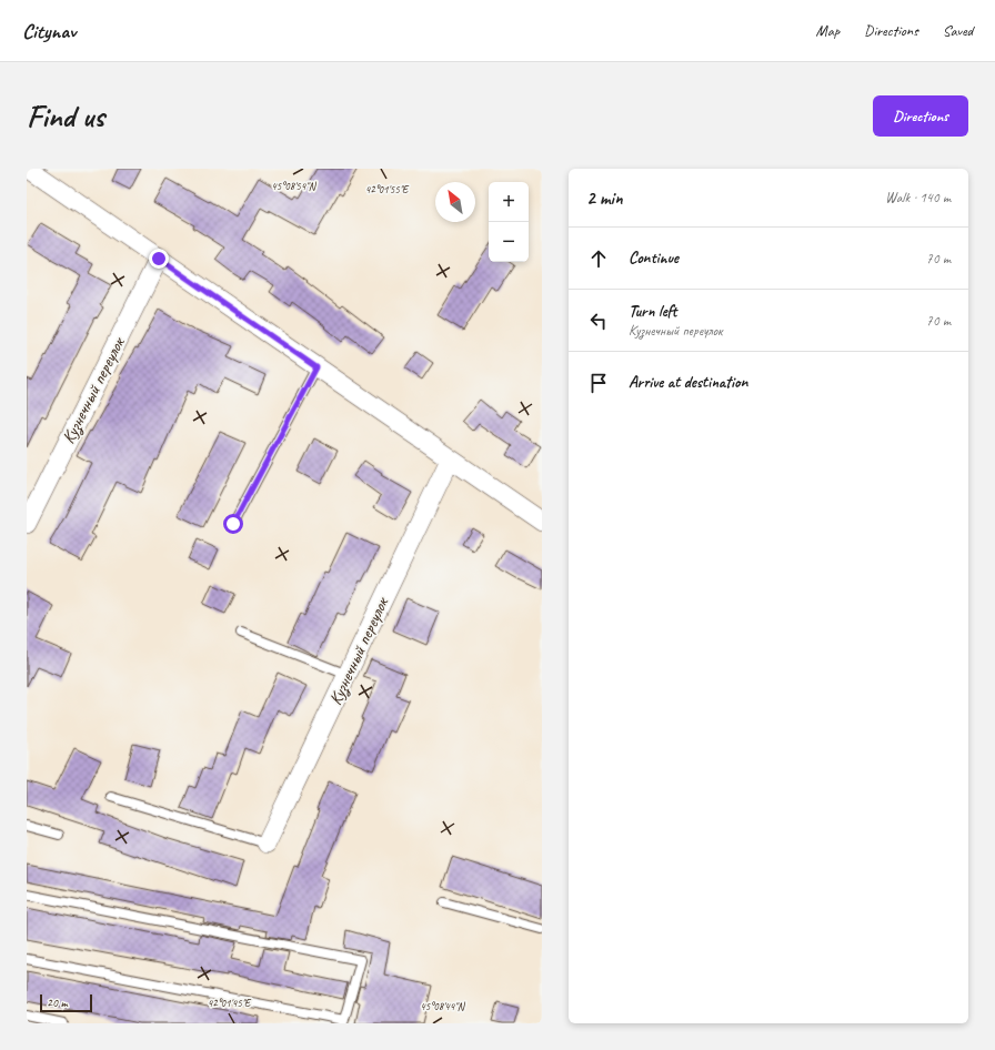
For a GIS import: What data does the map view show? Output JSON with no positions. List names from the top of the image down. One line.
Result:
{"streets":{"street":["Кузнечный переулок"]},"scale_bar":"20 m","north":"top left","page":{"header":"Citynav","nav":["Map","Directions","Saved"],"buttons":"Directions","title":"Find us","heading":["2 min","Walk · 140 m"],"map_buttons":["+","−"],"list":[["Continue","70 m"],["Turn left","Кузнечный переулок","70 m"],"Arrive at destination"],"scale":"20 m"},"coordinates":["45°08'54\"N","42°01'55\"E","42°01'45\"E","45°08'44\"N"]}
